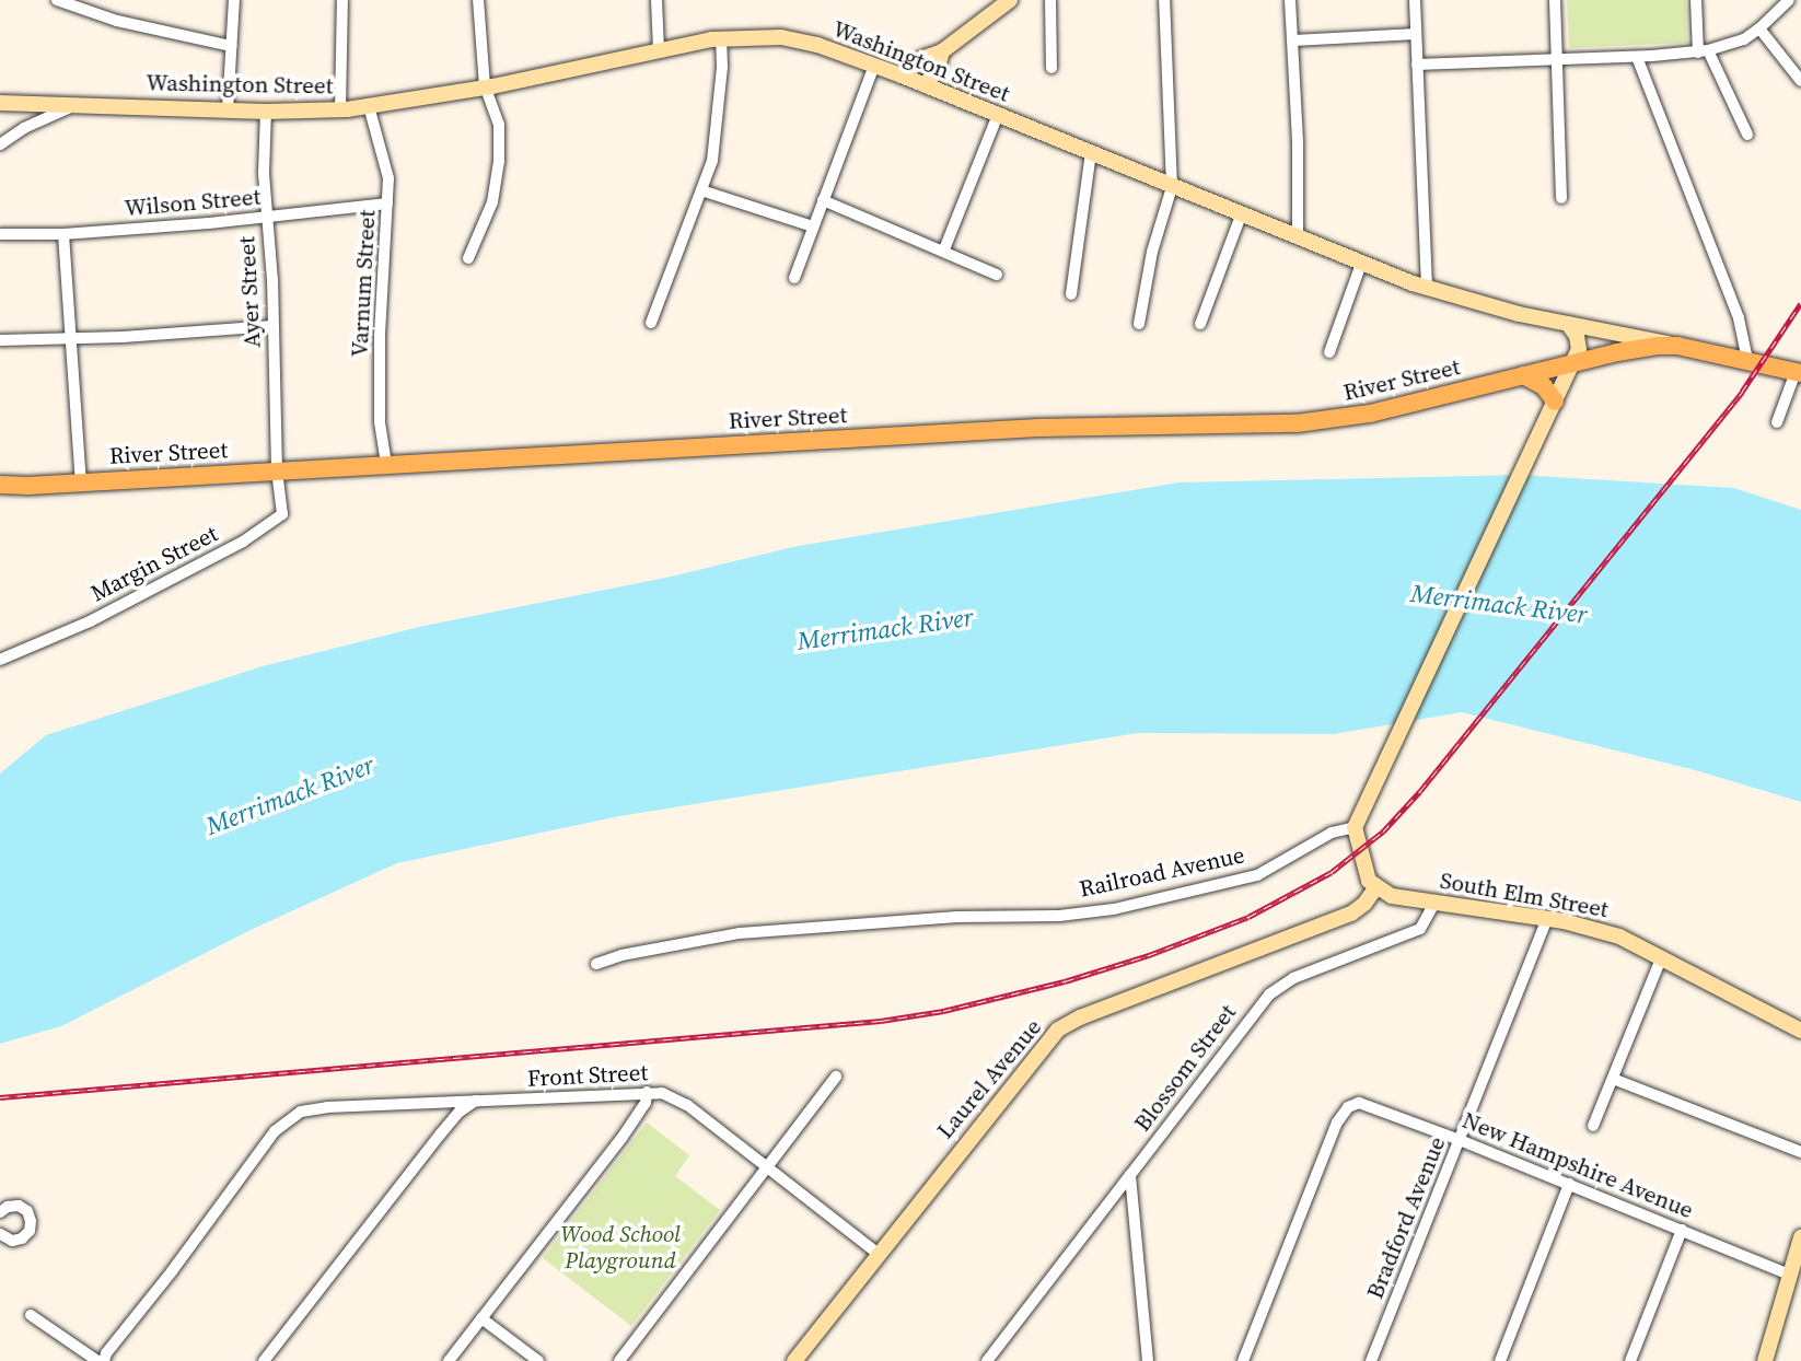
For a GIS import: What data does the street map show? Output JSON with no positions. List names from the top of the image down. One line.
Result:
{"streets":{"main road":["Washington Street","River Street"],"street":["Wilson Street","Varnum Street","Ayer Street","Margin Street","Railroad Avenue","South Elm Street","Blossom Street","Front Street","Laurel Avenue","New Hampshire Avenue","Bradford Avenue"]},"crossings":[["Washington Street","Varnum Street"],["Washington Street","Ayer Street"],["Washington Street","River Street"],["Wilson Street","Varnum Street"],["Wilson Street","Ayer Street"],["Varnum Street","River Street"],["Ayer Street","River Street"],["Ayer Street","Margin Street"],["River Street","Margin Street"],["South Elm Street","Blossom Street"],["South Elm Street","Laurel Avenue"],["South Elm Street","Bradford Avenue"],["Front Street","Laurel Avenue"],["New Hampshire Avenue","Bradford Avenue"]],"water":["Merrimack River"],"parks":["Wood School Playground"]}
